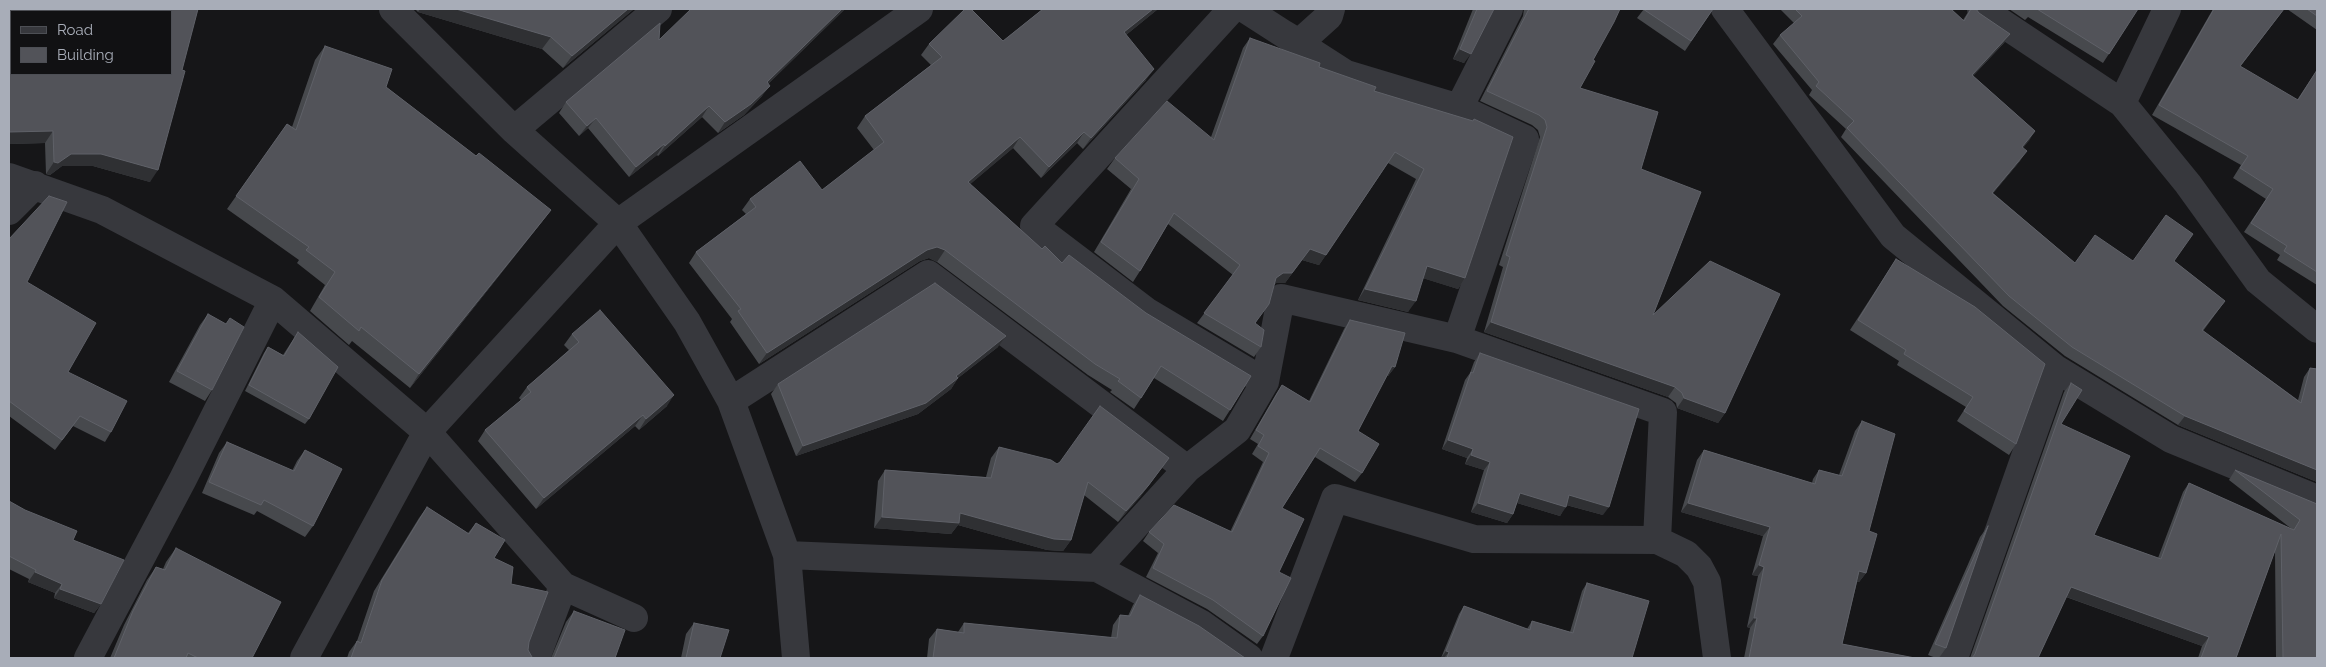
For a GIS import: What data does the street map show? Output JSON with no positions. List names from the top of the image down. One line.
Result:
{"legend":["Road","Building"]}
